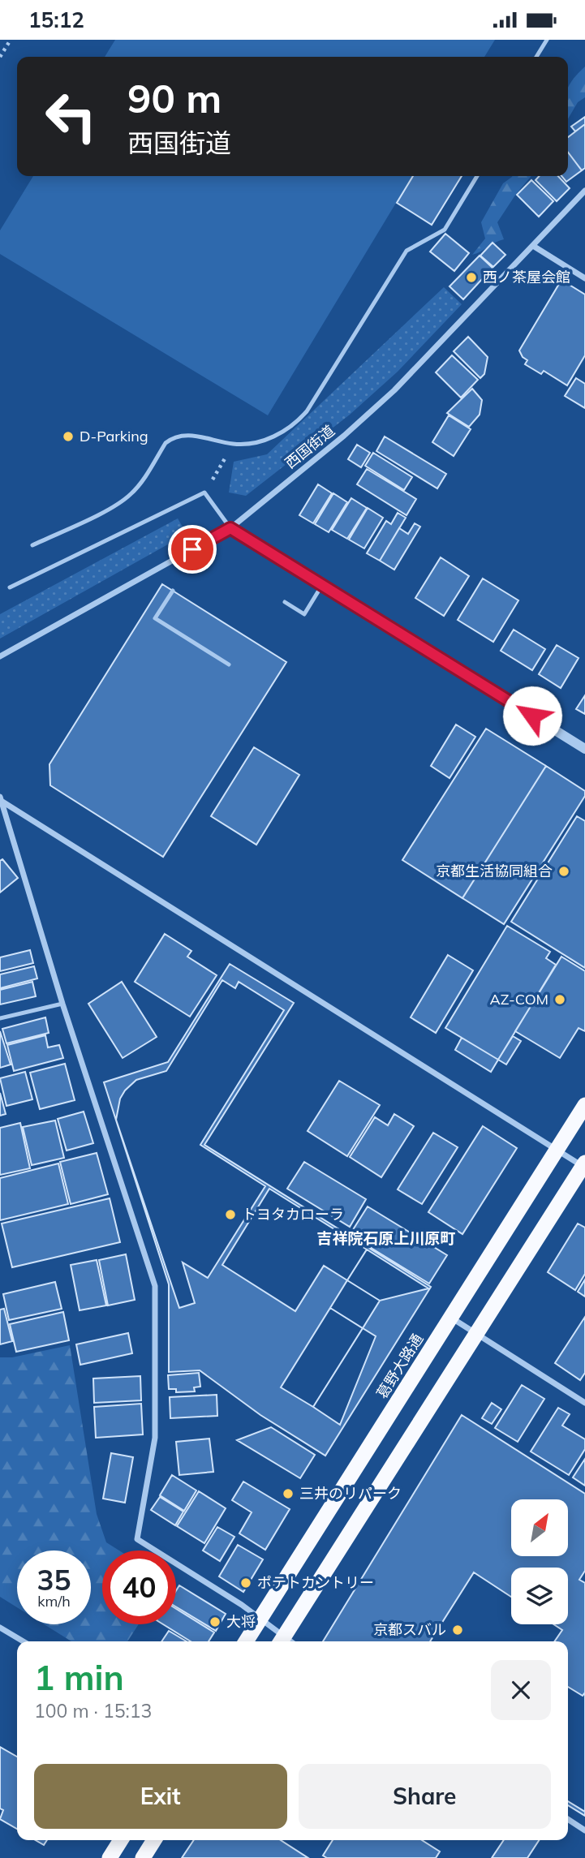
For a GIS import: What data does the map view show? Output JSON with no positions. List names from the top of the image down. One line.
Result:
{"streets":{"highway":["葛野大路通"],"street":["西国街道"]},"districts":["吉祥院石原上川原町"],"places":["西ノ茶屋会館","D-Parking","京都生活協同組合","AZ-COM","トヨタカローラ","三井のリパーク","ポテトカントリー","大将","京都スバル"],"north":"top right","page":{"status":"15:12","turn":["90 m","西国街道"],"speed":"35 km/h","limit":"40","heading":["1 min","100 m · 15:13"],"buttons":["Exit","Share"]}}
